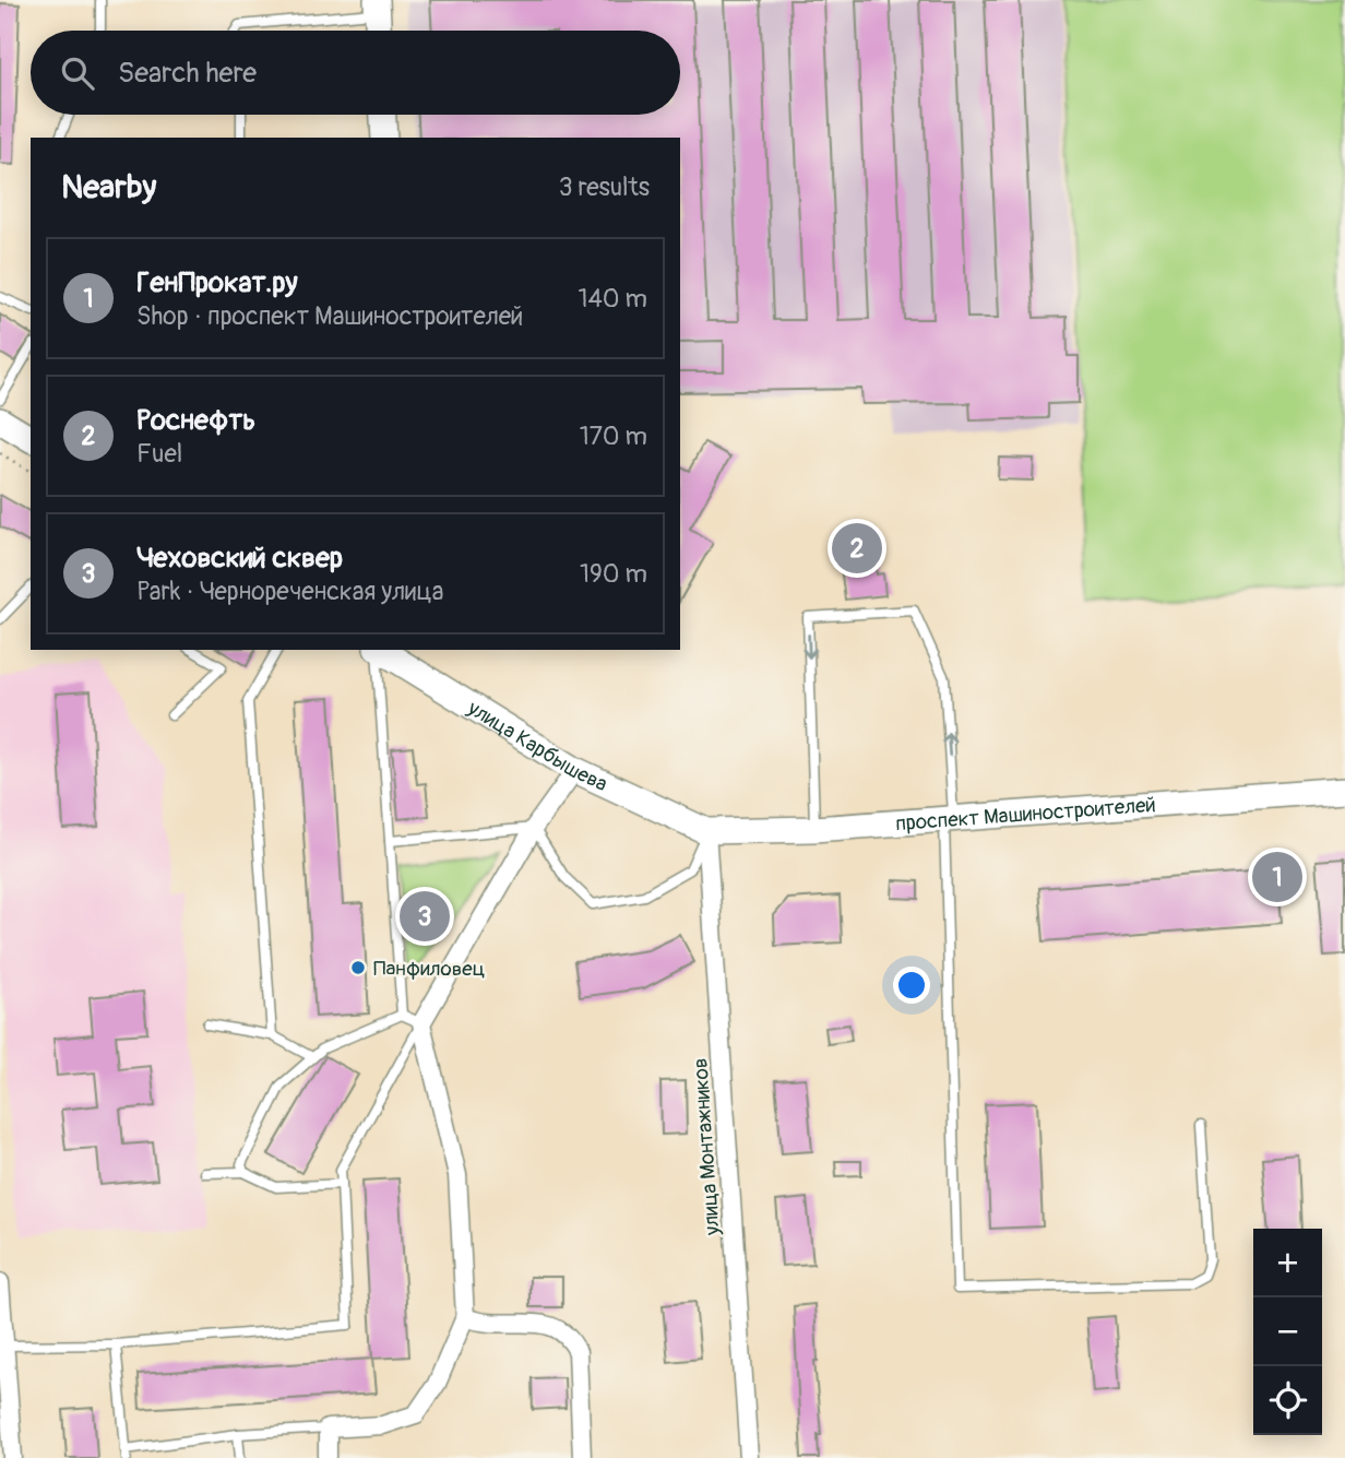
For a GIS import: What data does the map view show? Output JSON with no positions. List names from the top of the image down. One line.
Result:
{"streets":{"main road":["улица Карбышева","проспект Машиностроителей"],"street":["улица Монтажников"]},"crossings":[["улица Карбышева","проспект Машиностроителей"],["улица Карбышева","улица Монтажников"],["проспект Машиностроителей","улица Монтажников"]],"places":["Панфиловец"],"page":{"search":"Search here","heading":["Nearby","3 results"],"list":[{"mark":"1","name":"ГенПрокат.ру","note":"Shop · проспект Машиностроителей","value":"140 m"},{"mark":"2","name":"Роснефть","note":"Fuel","value":"170 m"},{"mark":"3","name":"Чеховский сквер","note":"Park · Чернореченская улица","value":"190 m"}],"pins":["2","1","3"],"map_buttons":["+","−"]}}
